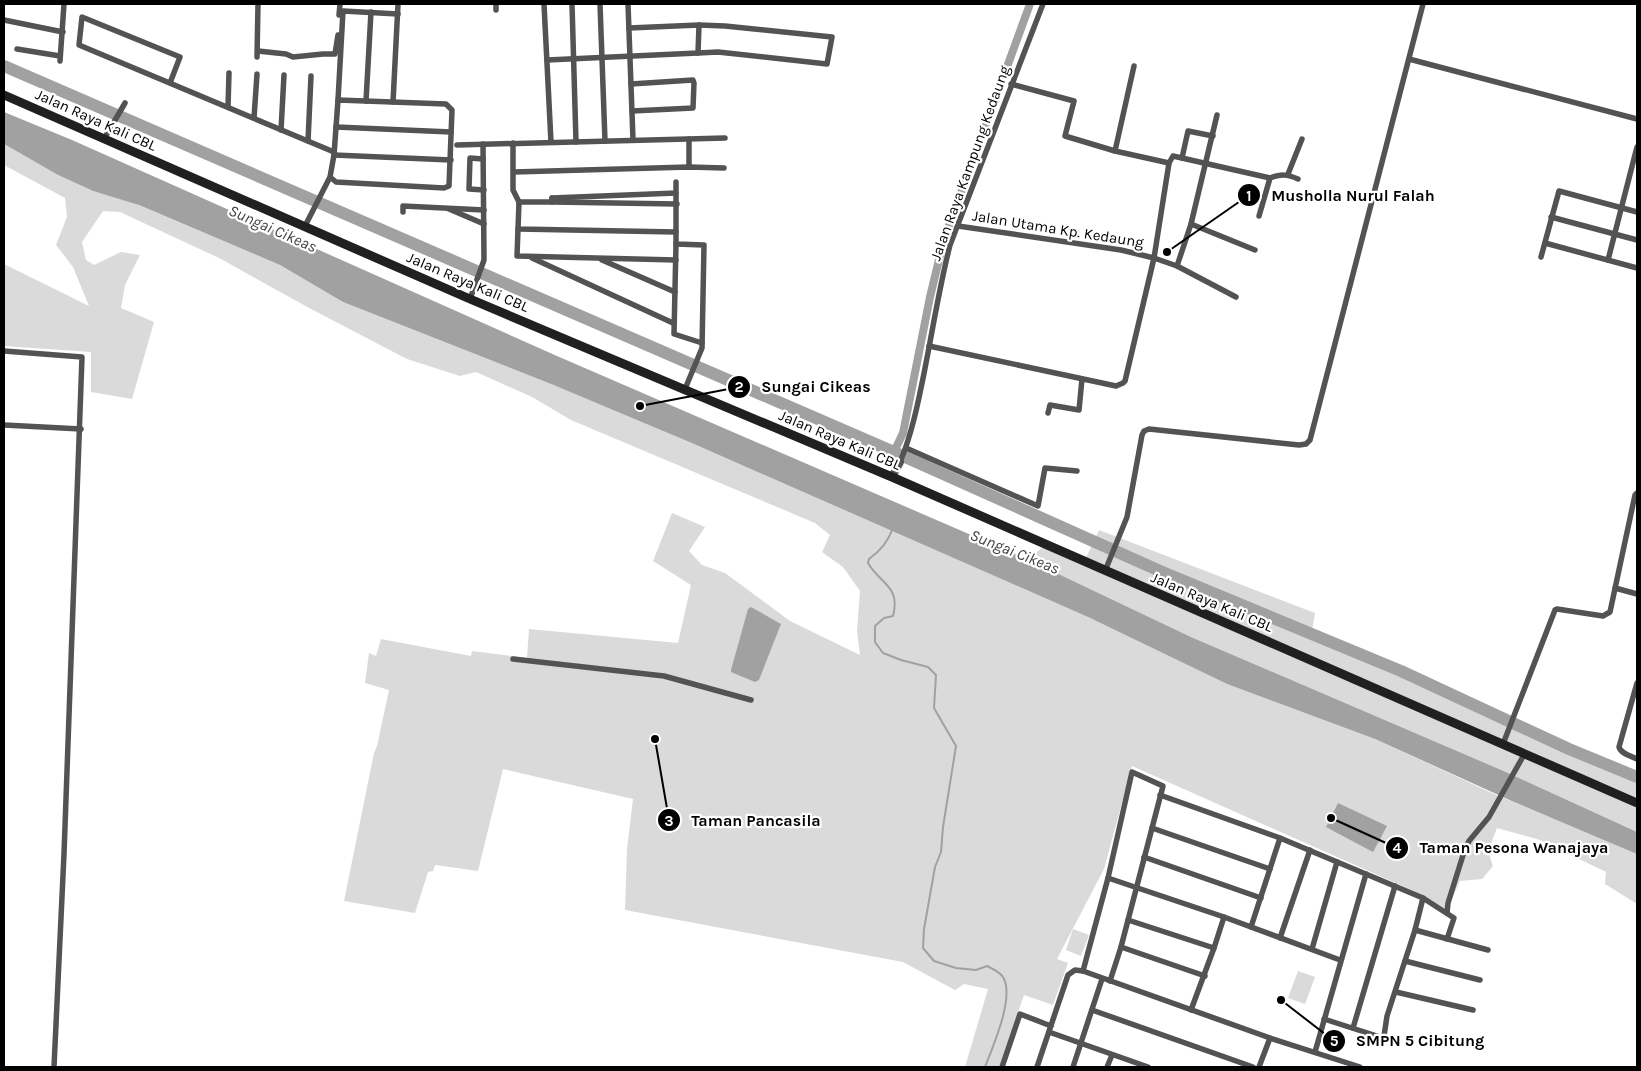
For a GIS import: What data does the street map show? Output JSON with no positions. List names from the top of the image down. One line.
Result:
{"streets":{"main road":["Jalan Raya Kali CBL"],"street":["Jalan Raya Kampung Kedaung","Jalan Utama Kp. Kedaung"]},"crossings":[["Jalan Raya Kampung Kedaung","Jalan Utama Kp. Kedaung"]],"water":["Sungai Cikeas"],"places":["Musholla Nurul Falah","Sungai Cikeas","Taman Pancasila","Taman Pesona Wanajaya","SMPN 5 Cibitung"]}
